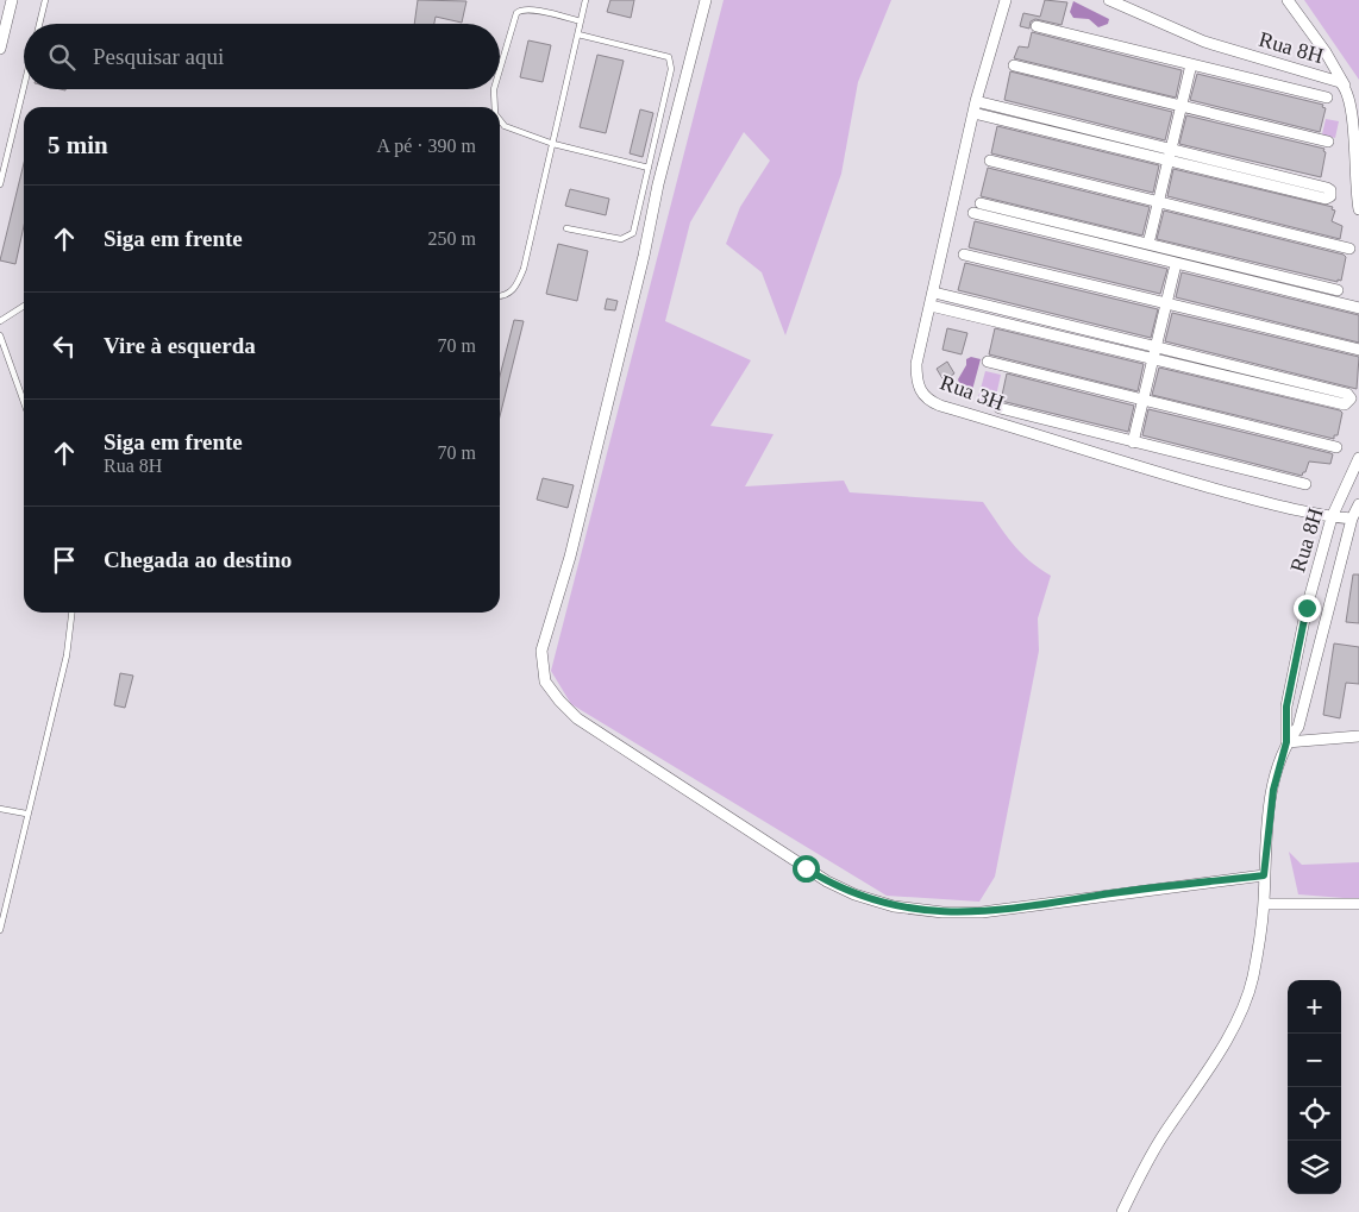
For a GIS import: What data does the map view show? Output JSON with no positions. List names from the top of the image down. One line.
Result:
{"streets":{"street":["Rua 8H","Rua 3H"]},"crossings":[["Rua 8H","Rua 3H"]],"page":{"search":"Pesquisar aqui","heading":["5 min","A pé · 390 m"],"list":[["Siga em frente","250 m"],["Vire à esquerda","70 m"],["Siga em frente","Rua 8H","70 m"],"Chegada ao destino"],"map_buttons":["+","−"]}}
